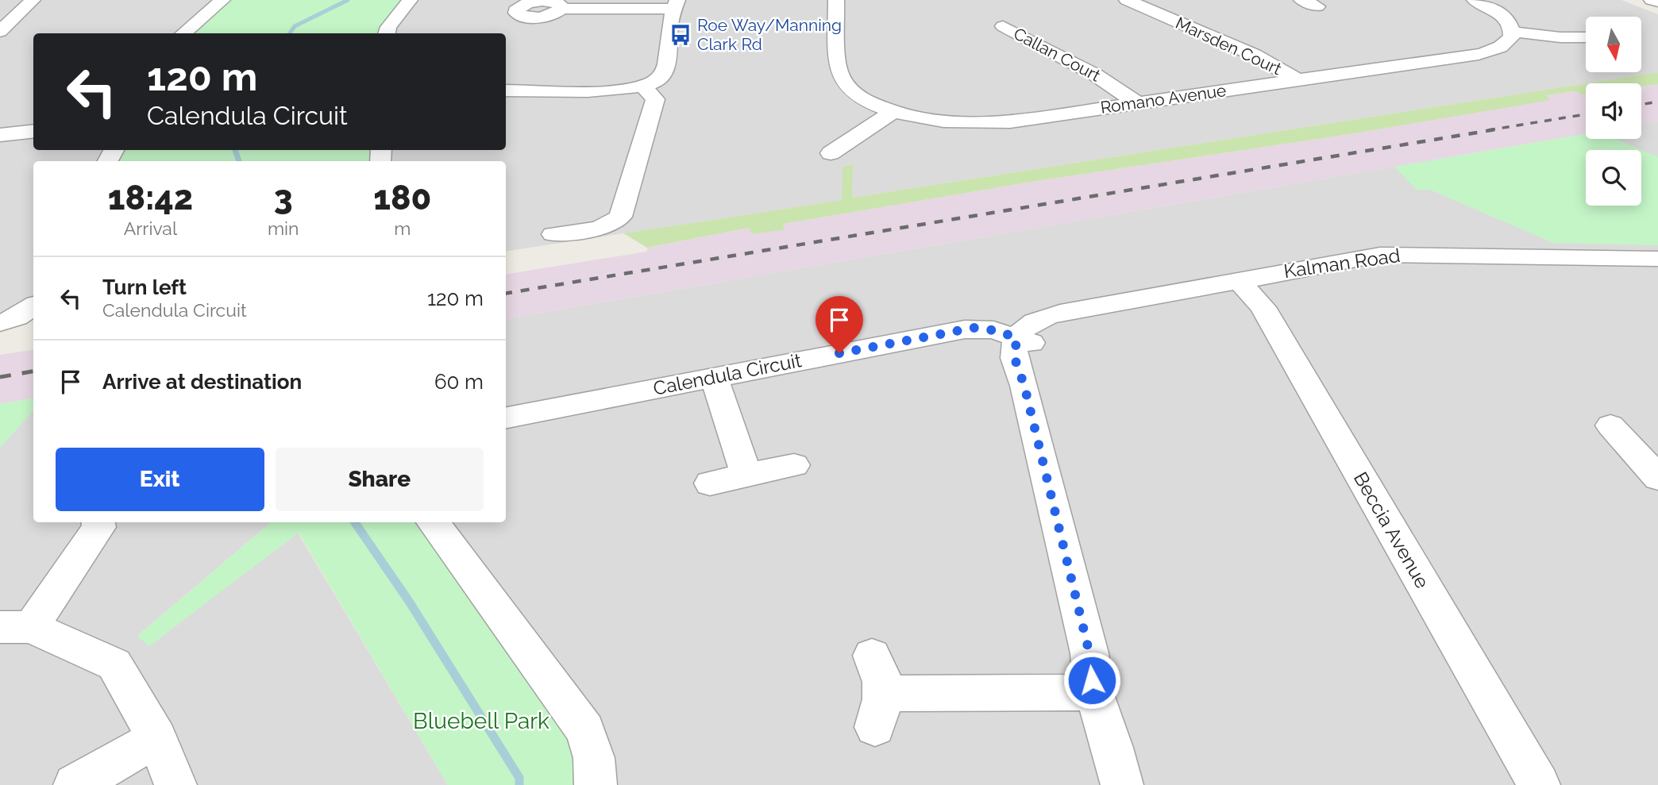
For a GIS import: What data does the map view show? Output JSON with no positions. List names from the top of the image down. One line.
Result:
{"streets":{"street":["Marsden Court","Callan Court","Romano Avenue","Kalman Road","Calendula Circuit","Beccia Avenue"]},"crossings":[["Marsden Court","Romano Avenue"],["Callan Court","Romano Avenue"],["Kalman Road","Calendula Circuit"],["Kalman Road","Beccia Avenue"]],"parks":["Bluebell Park"],"places":{"bus stop":["Roe Way/Manning Clark Rd"]},"north":"bottom","page":{"turn":["120 m","Calendula Circuit"],"eta":["18:42","Arrival","3","min","180","m"],"list":[{"name":"Turn left","note":"Calendula Circuit","value":"120 m"},{"name":"Arrive at destination","value":"60 m"}],"buttons":["Exit","Share"]}}
